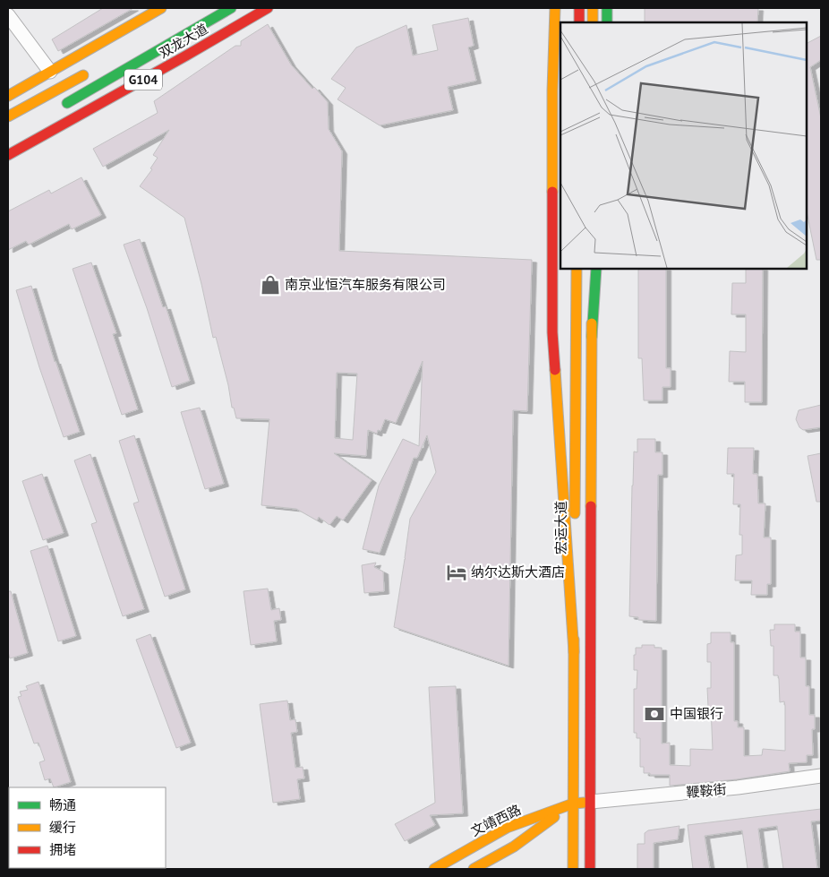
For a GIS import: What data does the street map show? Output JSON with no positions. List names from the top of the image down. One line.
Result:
{"streets":{"main road":["双龙大道","G104","宏运大道","文靖西路"],"street":["鞭鞍街"]},"crossings":[["宏运大道","文靖西路"],["鞭鞍街","文靖西路"]],"places":{"shop":["南京业恒汽车服务有限公司"],"hotel":["纳尔达斯大酒店"],"bank":["中国银行"]},"legend":["畅通","缓行","拥堵"]}
